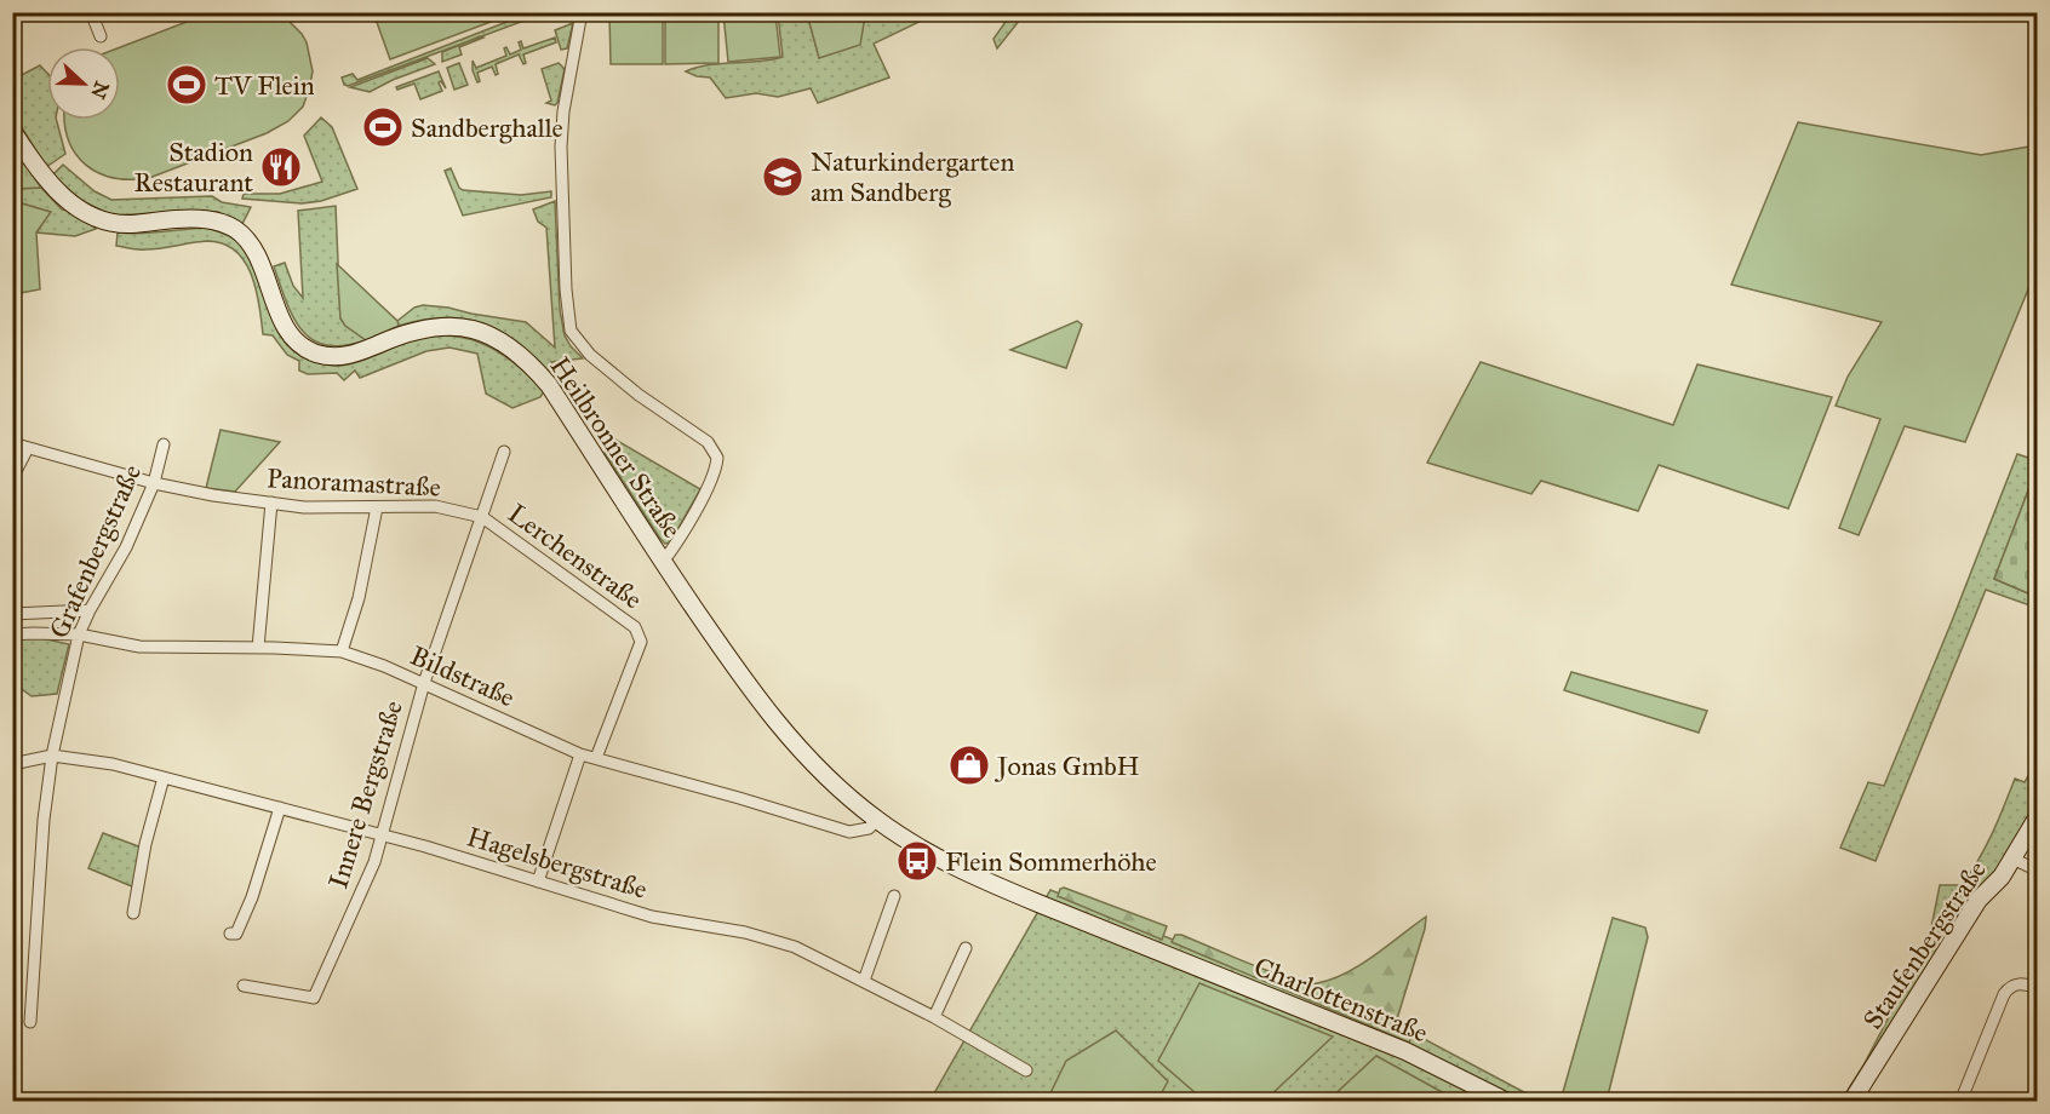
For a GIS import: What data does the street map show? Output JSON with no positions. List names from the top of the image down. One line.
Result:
{"streets":{"main road":["Heilbronner Straße","Staufenbergstraße","Charlottenstraße"],"street":["Panoramastraße","Grafenbergstraße","Lerchenstraße","Bildstraße","Innere Bergstraße","Hagelsbergstraße"]},"crossings":[["Heilbronner Straße","Bildstraße"],["Heilbronner Straße","Charlottenstraße"],["Panoramastraße","Grafenbergstraße"],["Panoramastraße","Lerchenstraße"],["Panoramastraße","Innere Bergstraße"],["Grafenbergstraße","Bildstraße"],["Grafenbergstraße","Hagelsbergstraße"],["Lerchenstraße","Bildstraße"],["Lerchenstraße","Innere Bergstraße"],["Bildstraße","Innere Bergstraße"],["Innere Bergstraße","Hagelsbergstraße"]],"places":{"sports":["TV Flein","Sandberghalle"],"restaurant":["Stadion Restaurant"],"school or university":["Naturkindergarten am Sandberg"],"shop":["Jonas GmbH"],"bus stop":["Flein Sommerhöhe"]},"north":"right"}
